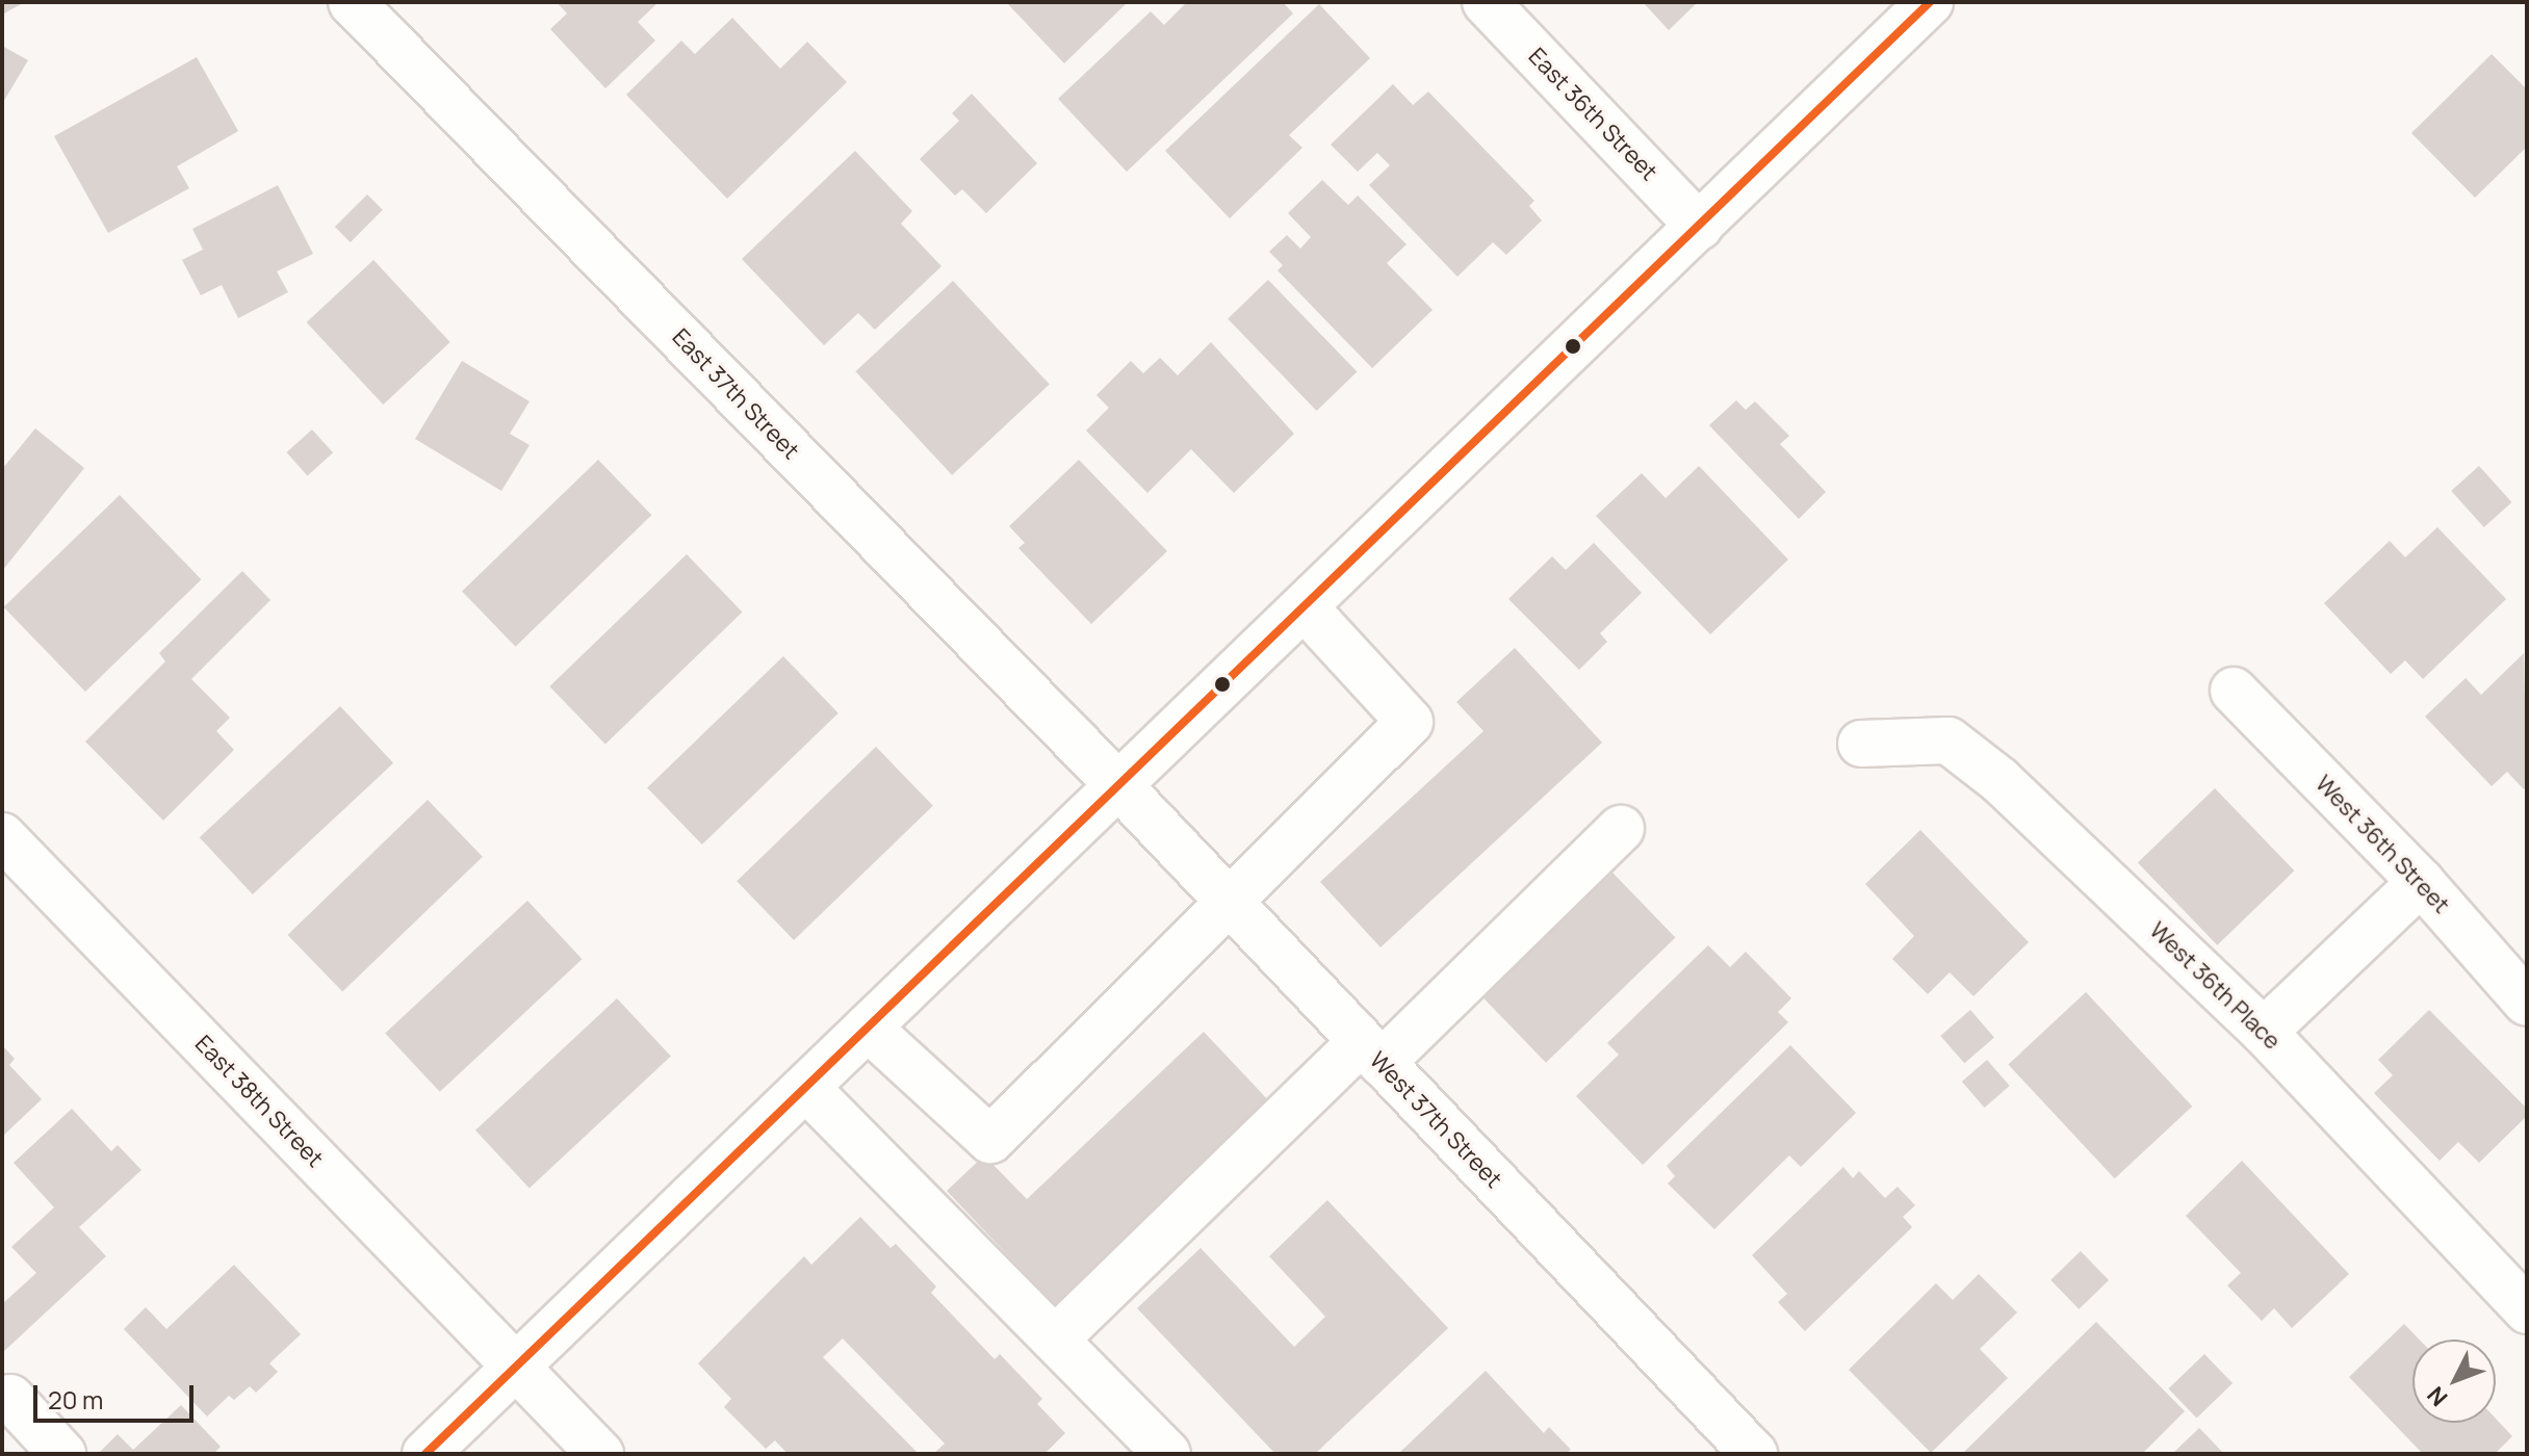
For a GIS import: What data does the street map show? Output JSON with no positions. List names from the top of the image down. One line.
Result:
{"streets":{"street":["East 36th Street","East 37th Street","West 36th Street","West 36th Place","East 38th Street","West 37th Street"]},"crossings":[["East 37th Street","West 37th Street"]],"scale_bar":"20 m","north":"bottom left"}
